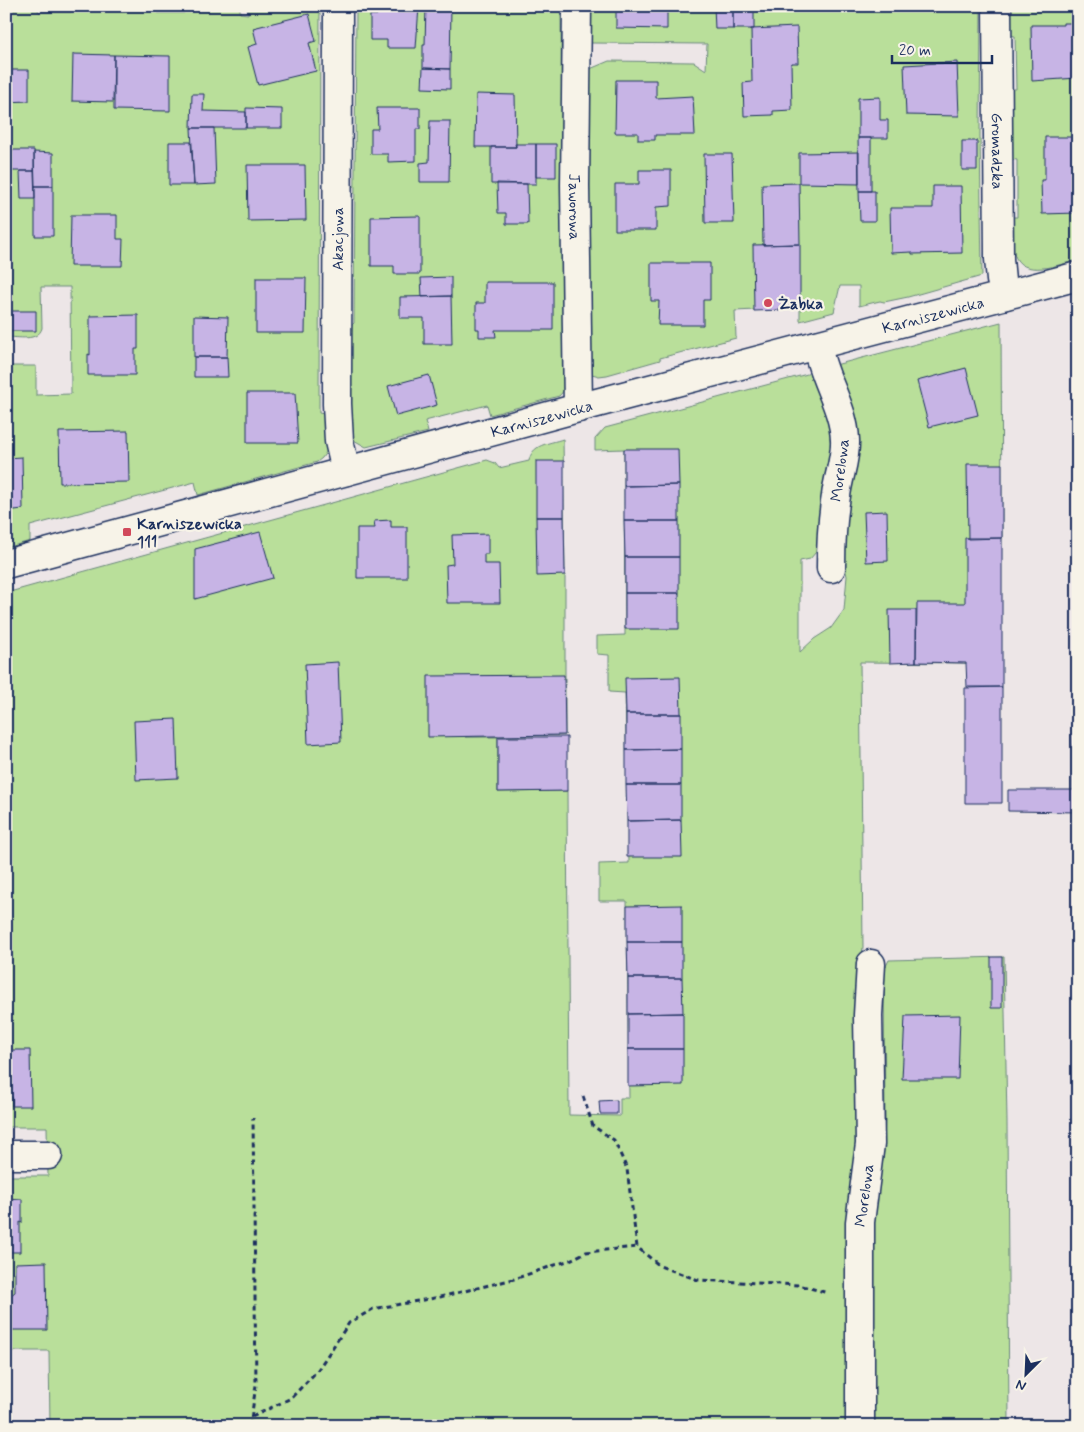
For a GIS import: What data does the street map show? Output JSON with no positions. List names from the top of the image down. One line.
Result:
{"streets":{"street":["Gromadzka","Jaworowa","Akacjowa","Karniszewicka","Morelowa"]},"crossings":[["Gromadzka","Karniszewicka"],["Jaworowa","Karniszewicka"],["Akacjowa","Karniszewicka"],["Karniszewicka","Morelowa"]],"places":{"other":["Żabka"],"transit":["Karniszewicka 111"]},"scale_bar":"20 m","north":"bottom left"}
